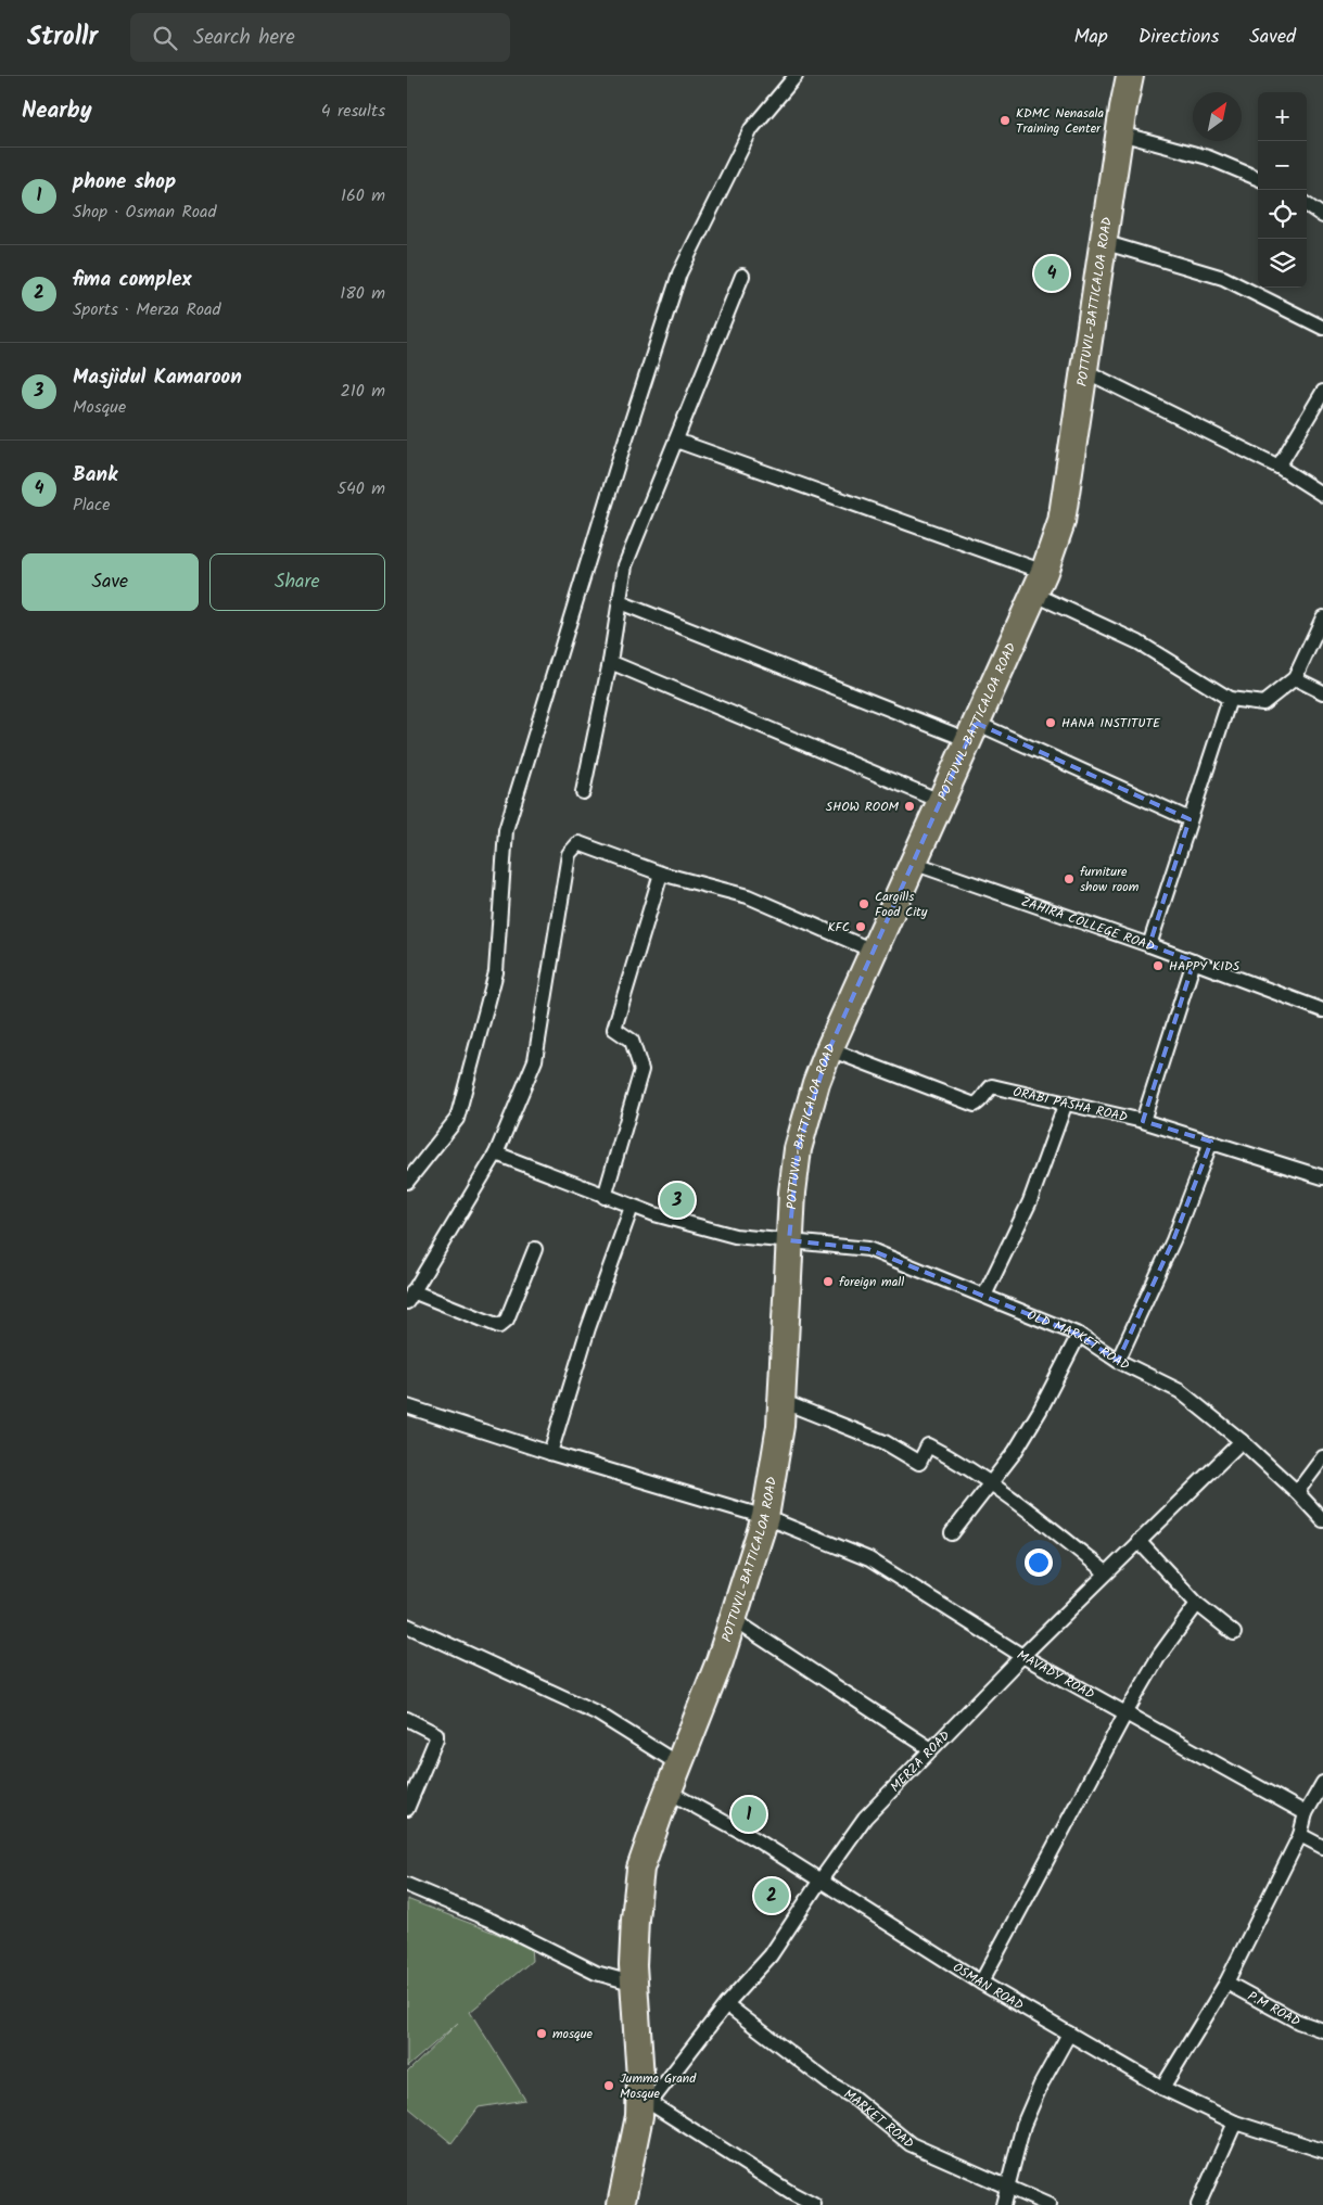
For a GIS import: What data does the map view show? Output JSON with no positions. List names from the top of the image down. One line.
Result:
{"streets":{"highway":["POTTUVIL-BATTICALOA ROAD"],"street":["ZAHIRA COLLEGE ROAD","ORABI PASHA ROAD","OLD MARKET ROAD","MAVADY ROAD","MERZA ROAD","OSMAN ROAD","P.M ROAD","MARKET ROAD"]},"crossings":[["POTTUVIL-BATTICALOA ROAD","ZAHIRA COLLEGE ROAD"],["POTTUVIL-BATTICALOA ROAD","ORABI PASHA ROAD"],["POTTUVIL-BATTICALOA ROAD","OLD MARKET ROAD"],["POTTUVIL-BATTICALOA ROAD","MAVADY ROAD"],["POTTUVIL-BATTICALOA ROAD","MERZA ROAD"],["POTTUVIL-BATTICALOA ROAD","OSMAN ROAD"],["OLD MARKET ROAD","MERZA ROAD"],["MAVADY ROAD","MERZA ROAD"],["MERZA ROAD","OSMAN ROAD"],["MERZA ROAD","MARKET ROAD"]],"places":["KDMC Nenasala Training Center","HANA INSTITUTE","SHOW ROOM","furniture show room","Cargills Food City","KFC","HAPPY KIDS","foreign mall","mosque","Jumma Grand Mosque"],"north":"top right","page":{"header":"Strollr","search":"Search here","nav":["Map","Directions","Saved"],"heading":["Nearby","4 results"],"map_buttons":["+","−"],"list":[{"mark":"1","name":"phone shop","note":"Shop · Osman Road","value":"160 m"},{"mark":"2","name":"fima complex","note":"Sports · Merza Road","value":"180 m"},{"mark":"3","name":"Masjidul Kamaroon","note":"Mosque","value":"210 m"},{"mark":"4","name":"Bank","note":"Place","value":"540 m"}],"pins":["4","3","1","2"],"buttons":["Save","Share"]}}
